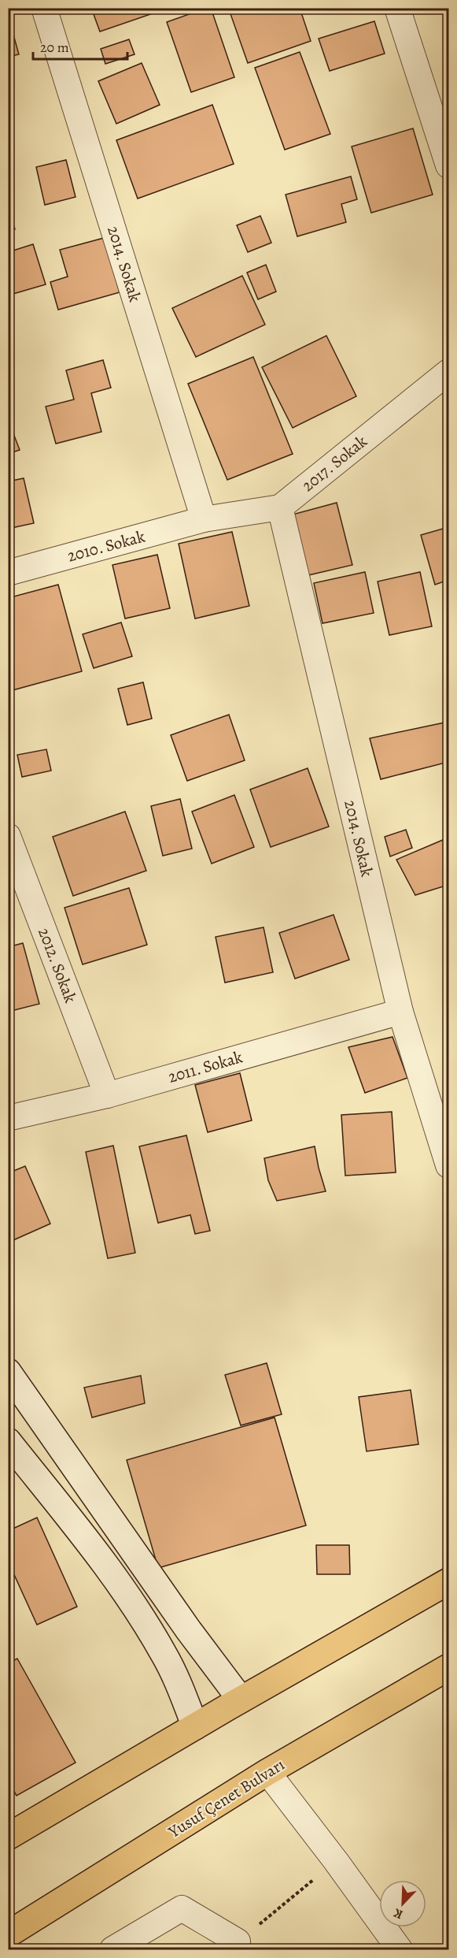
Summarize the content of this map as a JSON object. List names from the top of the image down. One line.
{"streets":{"highway":["Yusuf Çenet Bulvarı"],"street":["2014. Sokak","2017. Sokak","2010. Sokak","2012. Sokak","2011. Sokak"]},"crossings":[["2014. Sokak","2017. Sokak"],["2014. Sokak","2010. Sokak"],["2014. Sokak","2011. Sokak"],["2017. Sokak","2010. Sokak"],["2012. Sokak","2011. Sokak"]],"scale_bar":"20 m","north":"bottom left"}
